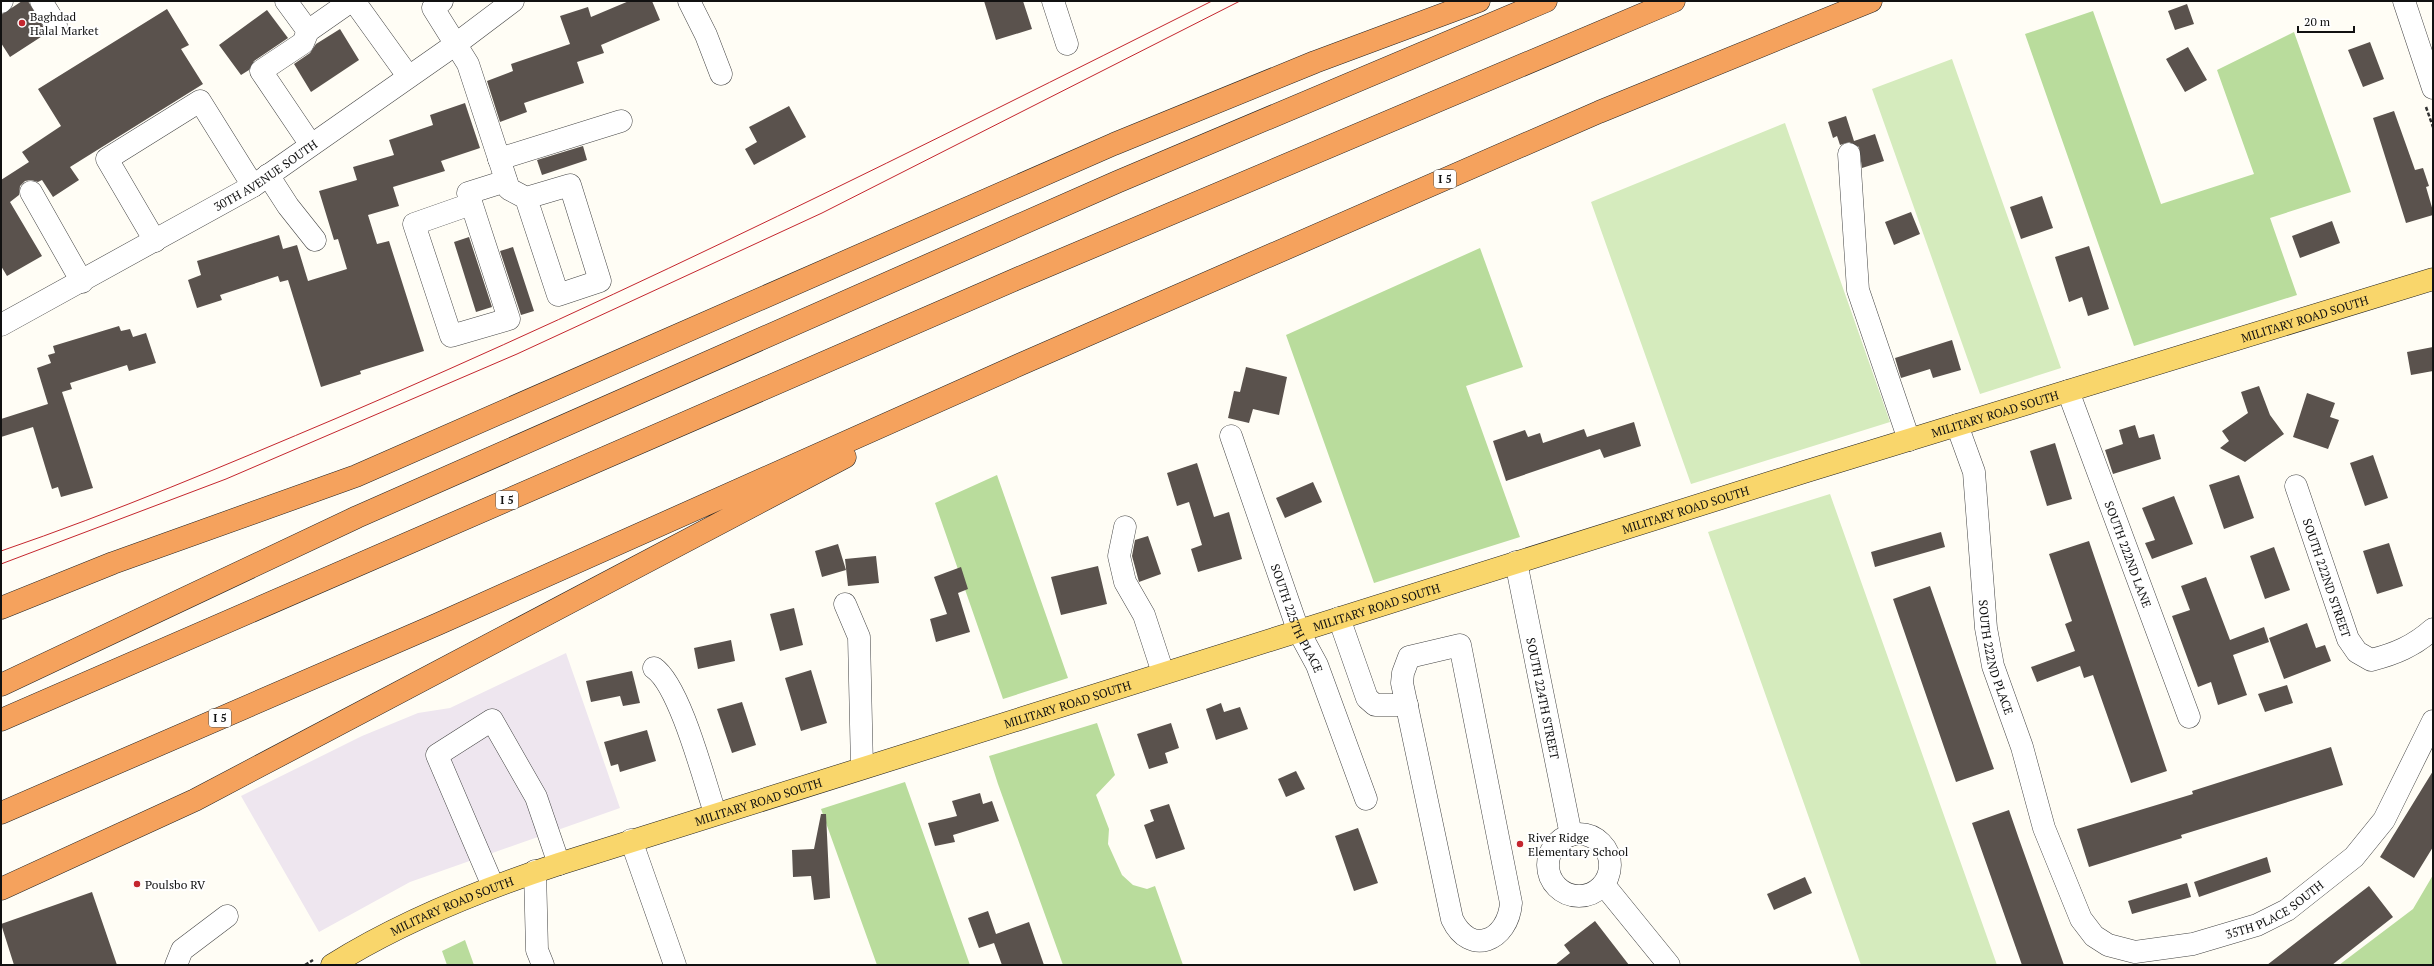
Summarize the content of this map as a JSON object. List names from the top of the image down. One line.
{"streets":{"highway":["I 5"],"main road":["MILITARY ROAD SOUTH"],"street":["30TH AVENUE SOUTH","SOUTH 222ND LANE","SOUTH 222ND STREET","SOUTH 225TH PLACE","SOUTH 222ND PLACE","SOUTH 224TH STREET","35TH PLACE SOUTH"]},"crossings":[["MILITARY ROAD SOUTH","SOUTH 222ND LANE"],["MILITARY ROAD SOUTH","SOUTH 225TH PLACE"],["MILITARY ROAD SOUTH","SOUTH 222ND PLACE"],["MILITARY ROAD SOUTH","SOUTH 224TH STREET"],["SOUTH 222ND PLACE","35TH PLACE SOUTH"]],"places":["Baghdad Halal Market","River Ridge Elementary School","Poulsbo RV"],"scale_bar":"20 m"}
